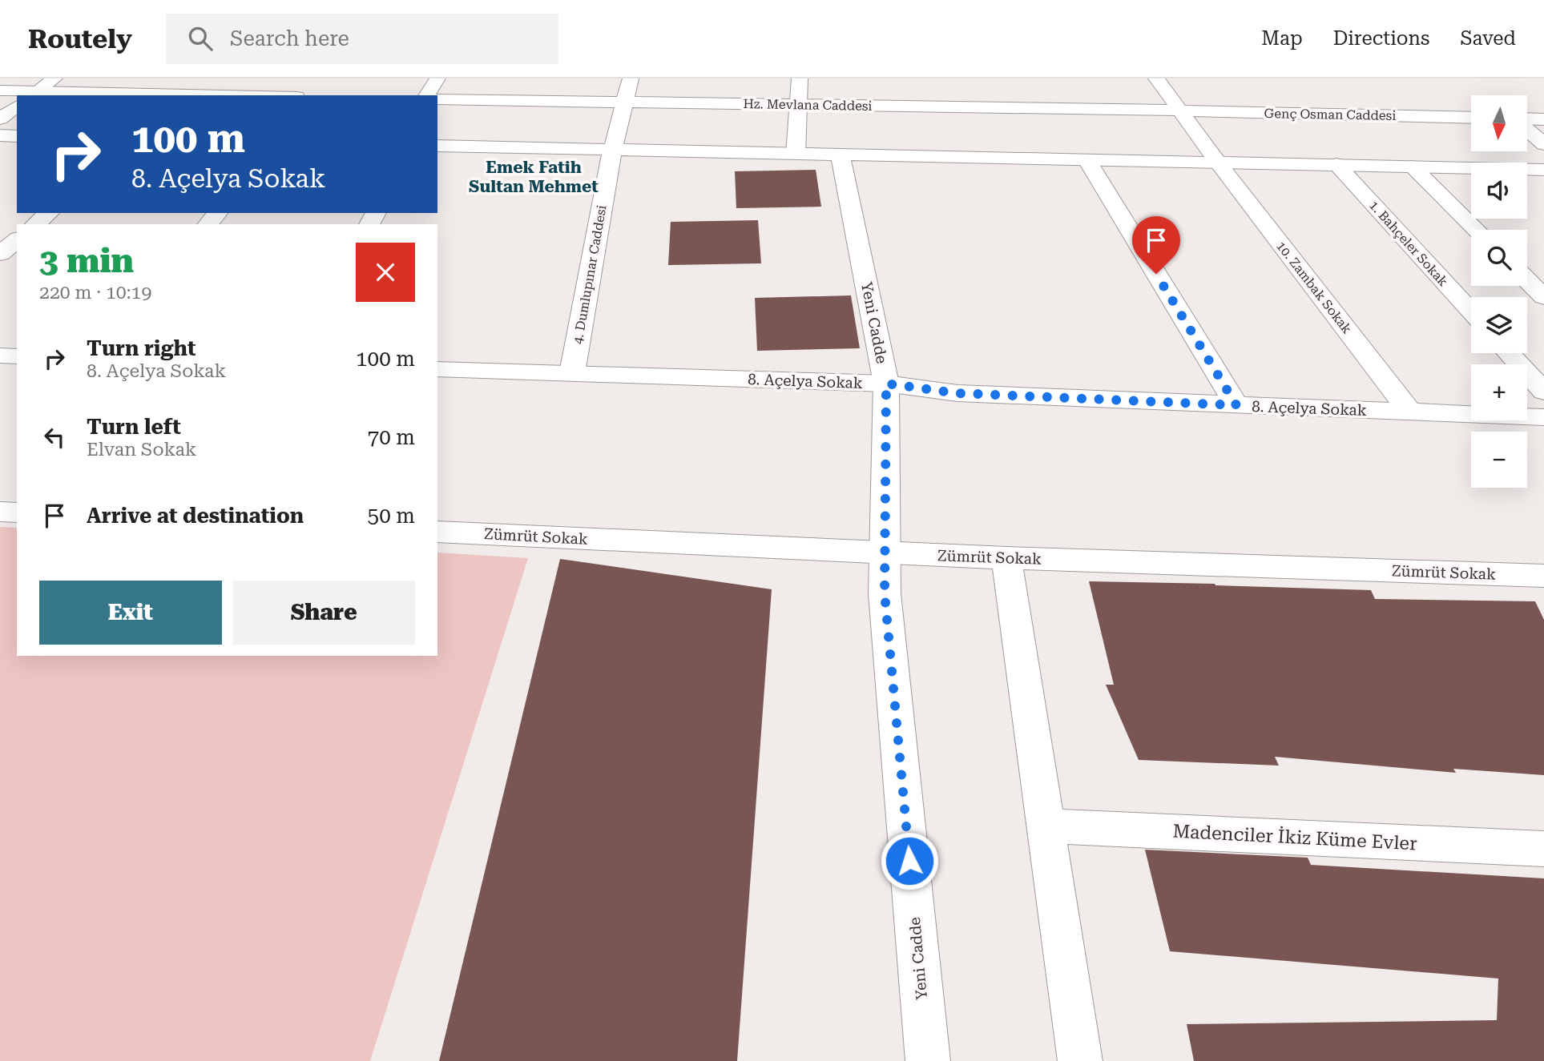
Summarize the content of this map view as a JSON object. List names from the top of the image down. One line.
{"streets":{"street":["Hz. Mevlana Caddesi","Genç Osman Caddesi","1. Bahçeler Sokak","4. Dumlupınar Caddesi","10. Zambak Sokak","Yeni Cadde","8. Açelya Sokak","Zümrüt Sokak","Madenciler İkiz Küme Evler"]},"crossings":[["Hz. Mevlana Caddesi","Genç Osman Caddesi"],["Hz. Mevlana Caddesi","4. Dumlupınar Caddesi"],["Hz. Mevlana Caddesi","10. Zambak Sokak"],["Genç Osman Caddesi","10. Zambak Sokak"],["4. Dumlupınar Caddesi","8. Açelya Sokak"],["10. Zambak Sokak","8. Açelya Sokak"],["Yeni Cadde","8. Açelya Sokak"],["Yeni Cadde","Zümrüt Sokak"]],"districts":["Emek Fatih Sultan Mehmet"],"north":"bottom","page":{"header":"Routely","search":"Search here","nav":["Map","Directions","Saved"],"map_buttons":["+","−"],"turn":["100 m","8. Açelya Sokak"],"heading":["3 min","220 m · 10:19"],"list":[{"name":"Turn right","note":"8. Açelya Sokak","value":"100 m"},{"name":"Turn left","note":"Elvan Sokak","value":"70 m"},{"name":"Arrive at destination","value":"50 m"}],"buttons":["Exit","Share"]}}
